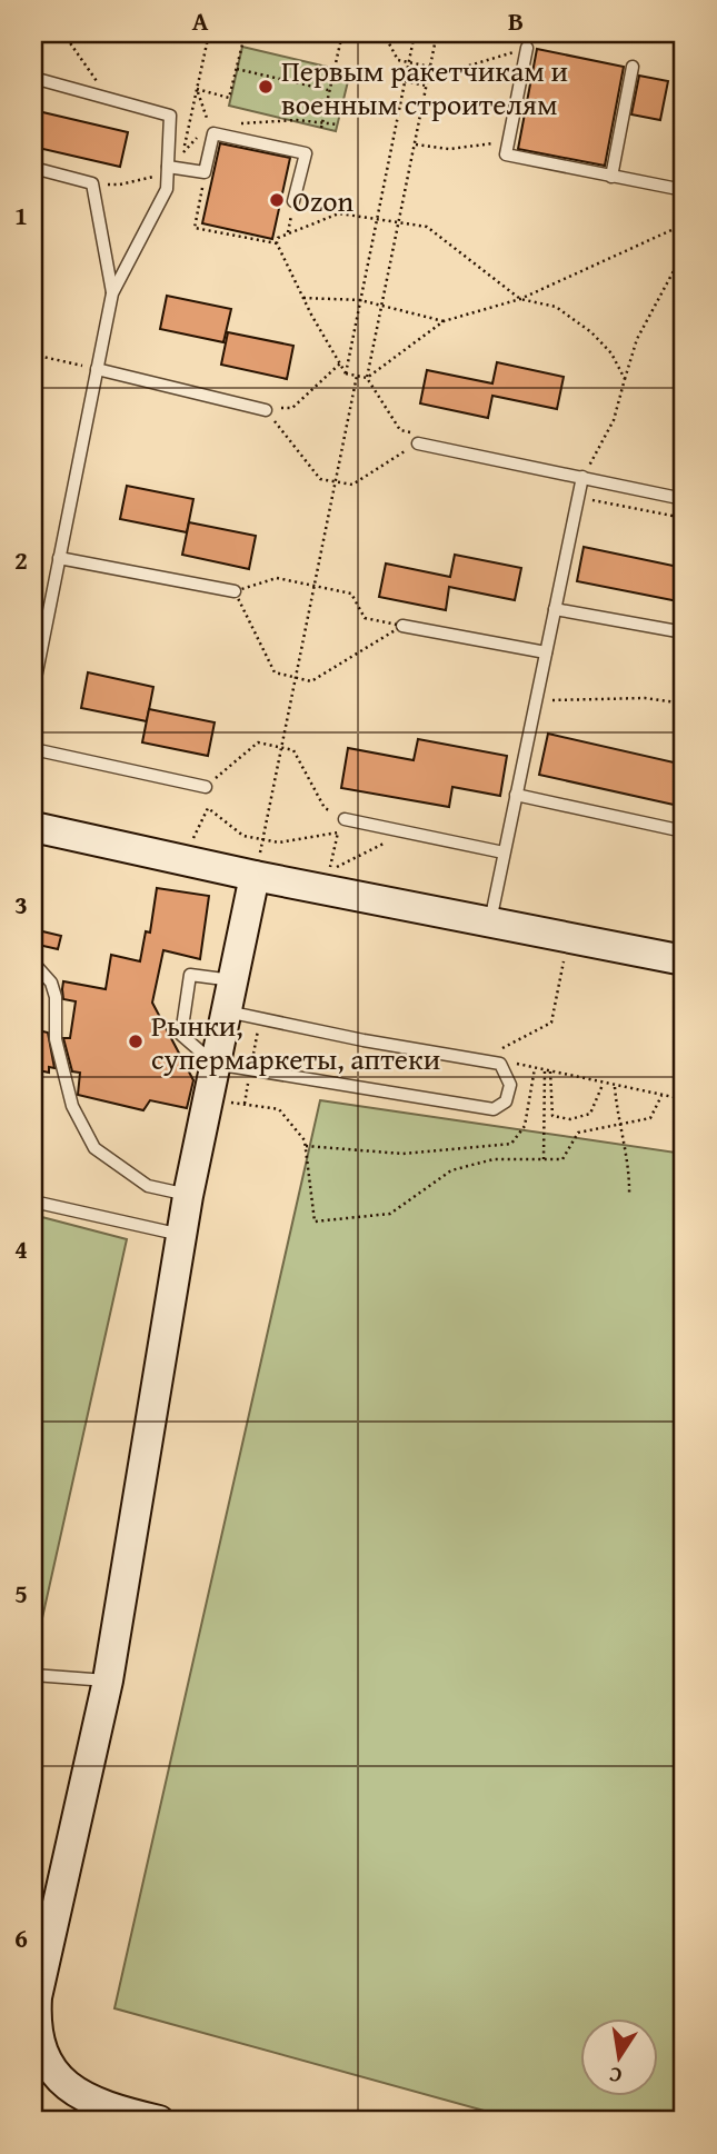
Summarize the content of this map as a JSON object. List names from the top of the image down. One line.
{"places":["Первым ракетчикам и военным строителям","Ozon","Рынки, супермаркеты, аптеки"],"north":"bottom","grid":{"columns":["A","B"],"rows":["1","2","3","4","5","6"]}}
